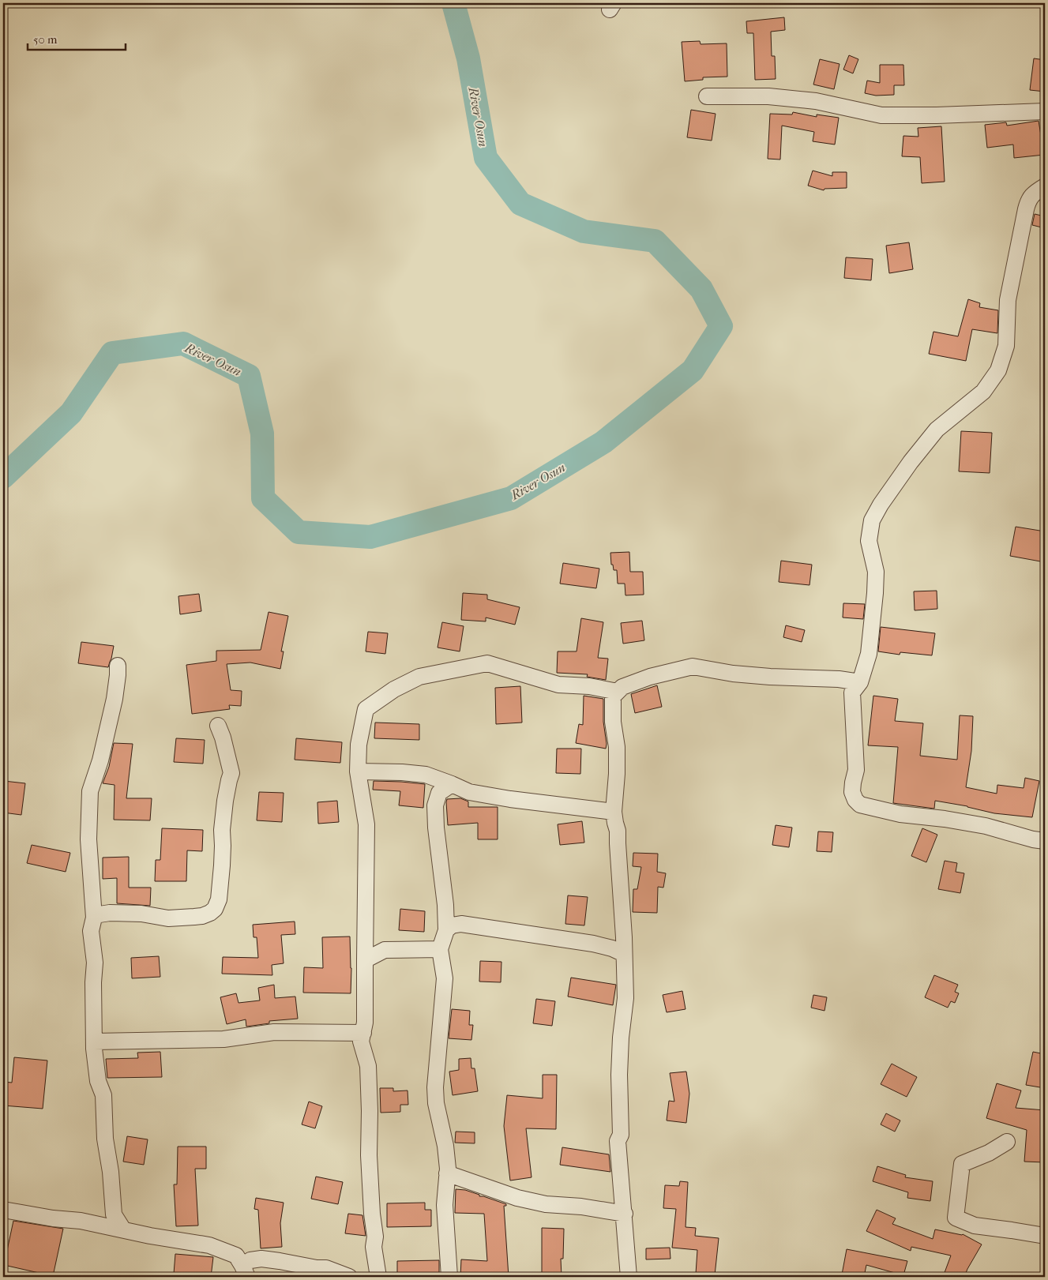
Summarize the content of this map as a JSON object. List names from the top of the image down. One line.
{"water":["River Osun"],"scale_bar":"50 m"}
